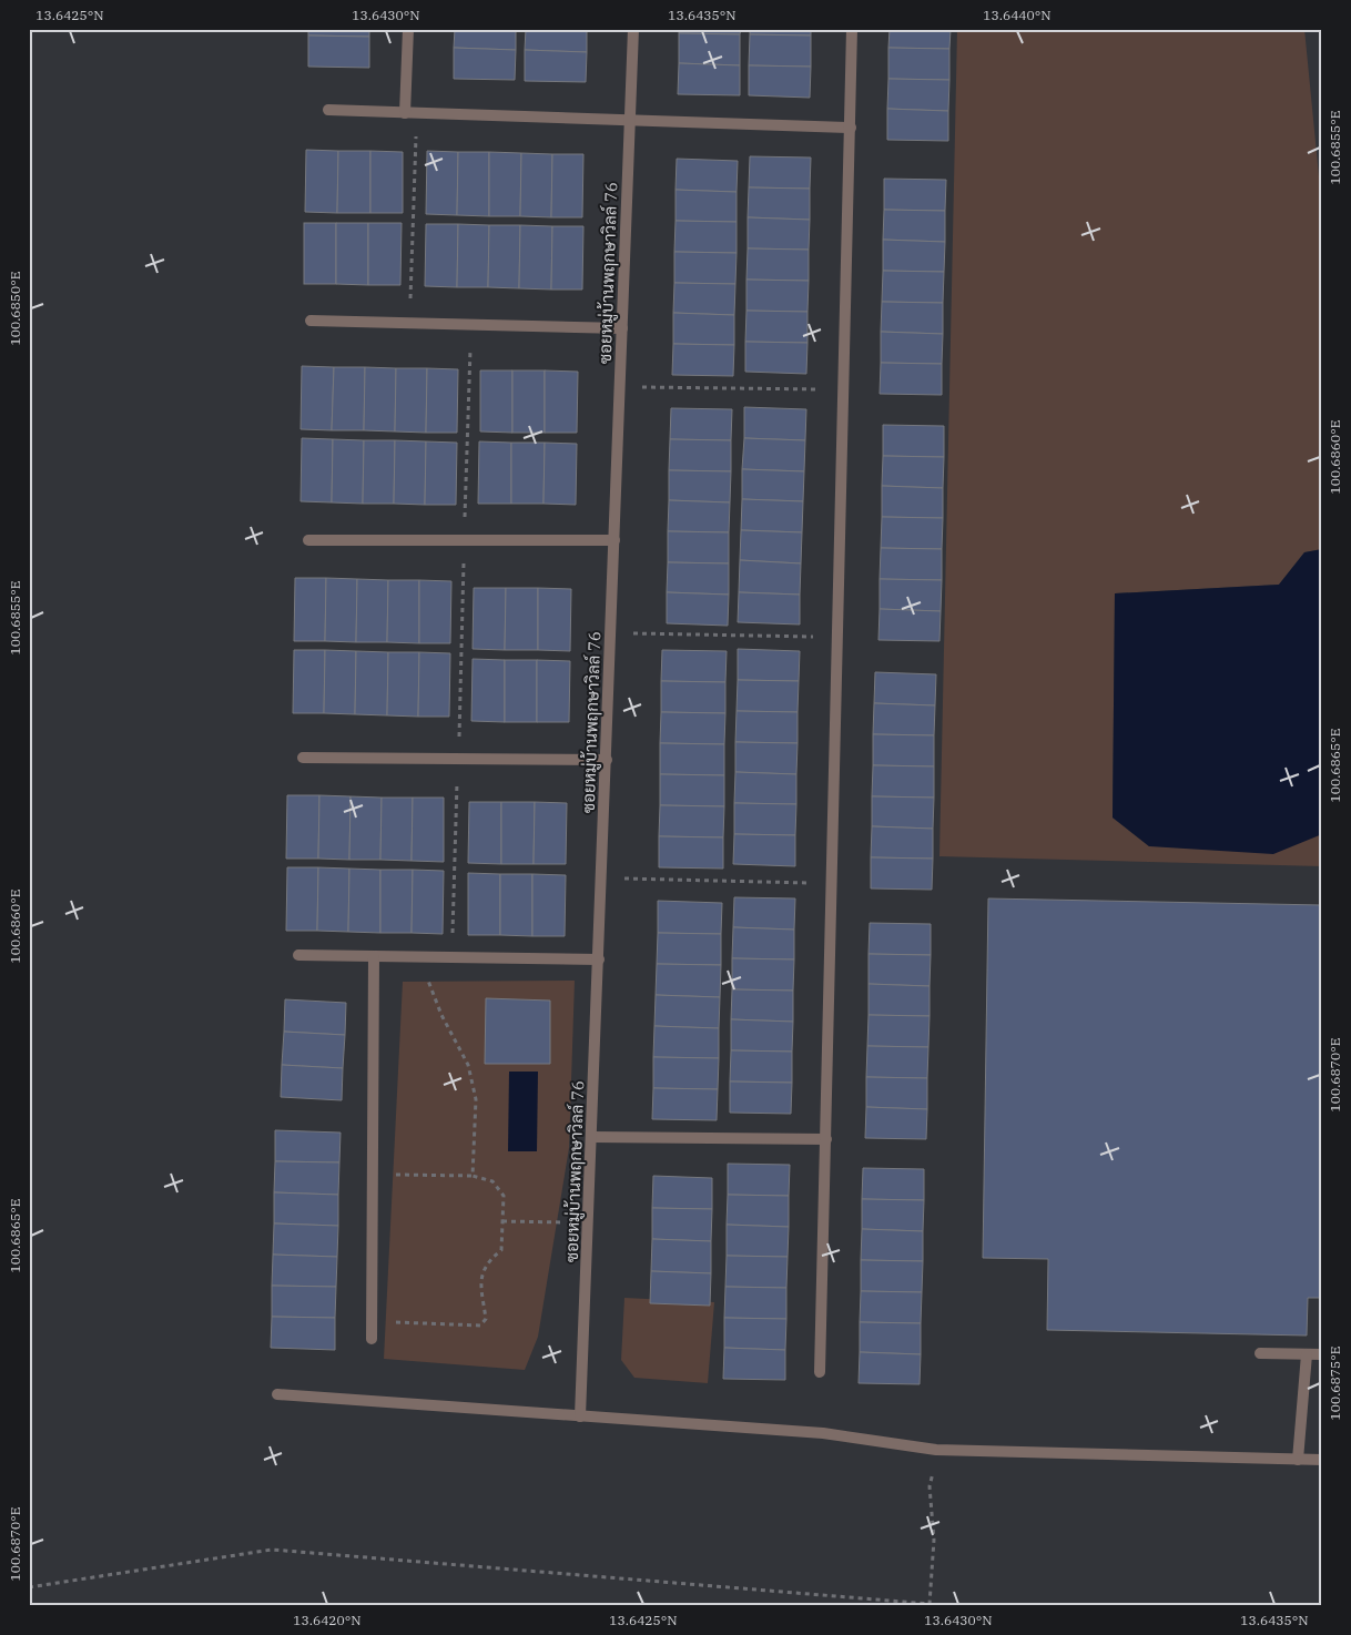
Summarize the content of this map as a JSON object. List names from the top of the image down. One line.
{"streets":{"street":["ซอยหมู่บ้านพฤกษาวิลล์ 76"]},"coordinates":["13.6425°N","13.6430°N","13.6435°N","13.6440°N","100.6855°E","100.6850°E","100.6860°E","100.6865°E","100.6870°E","100.6875°E","13.6420°N"]}
